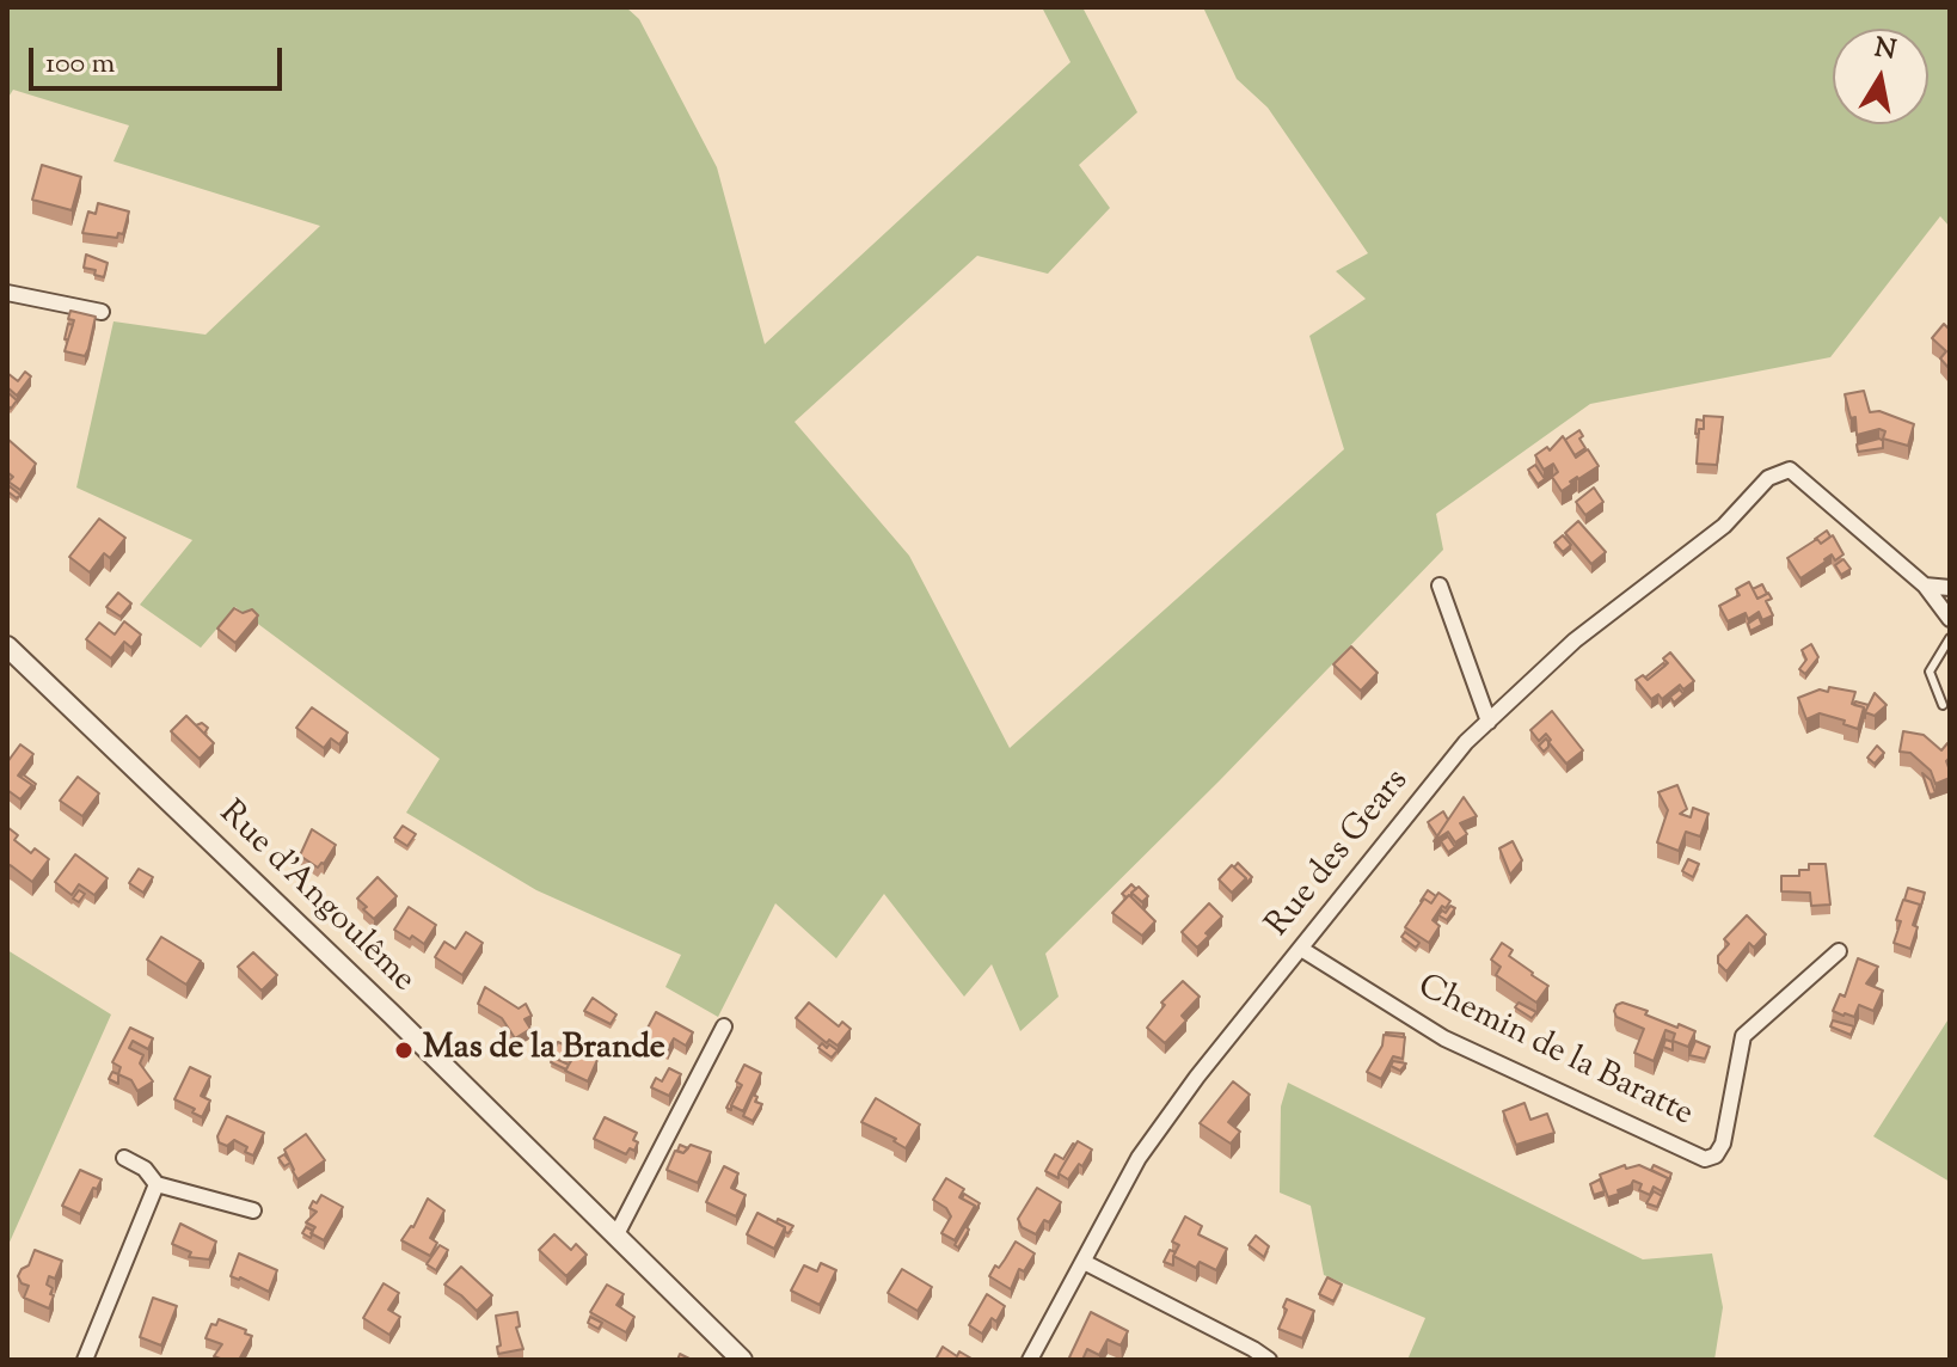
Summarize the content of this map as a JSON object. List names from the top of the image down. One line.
{"streets":{"street":["Rue des Gears","Rue d'Angoulême","Chemin de la Baratte"]},"crossings":[["Rue des Gears","Chemin de la Baratte"]],"places":["Mas de la Brande"],"scale_bar":"100 m","north":"top"}
